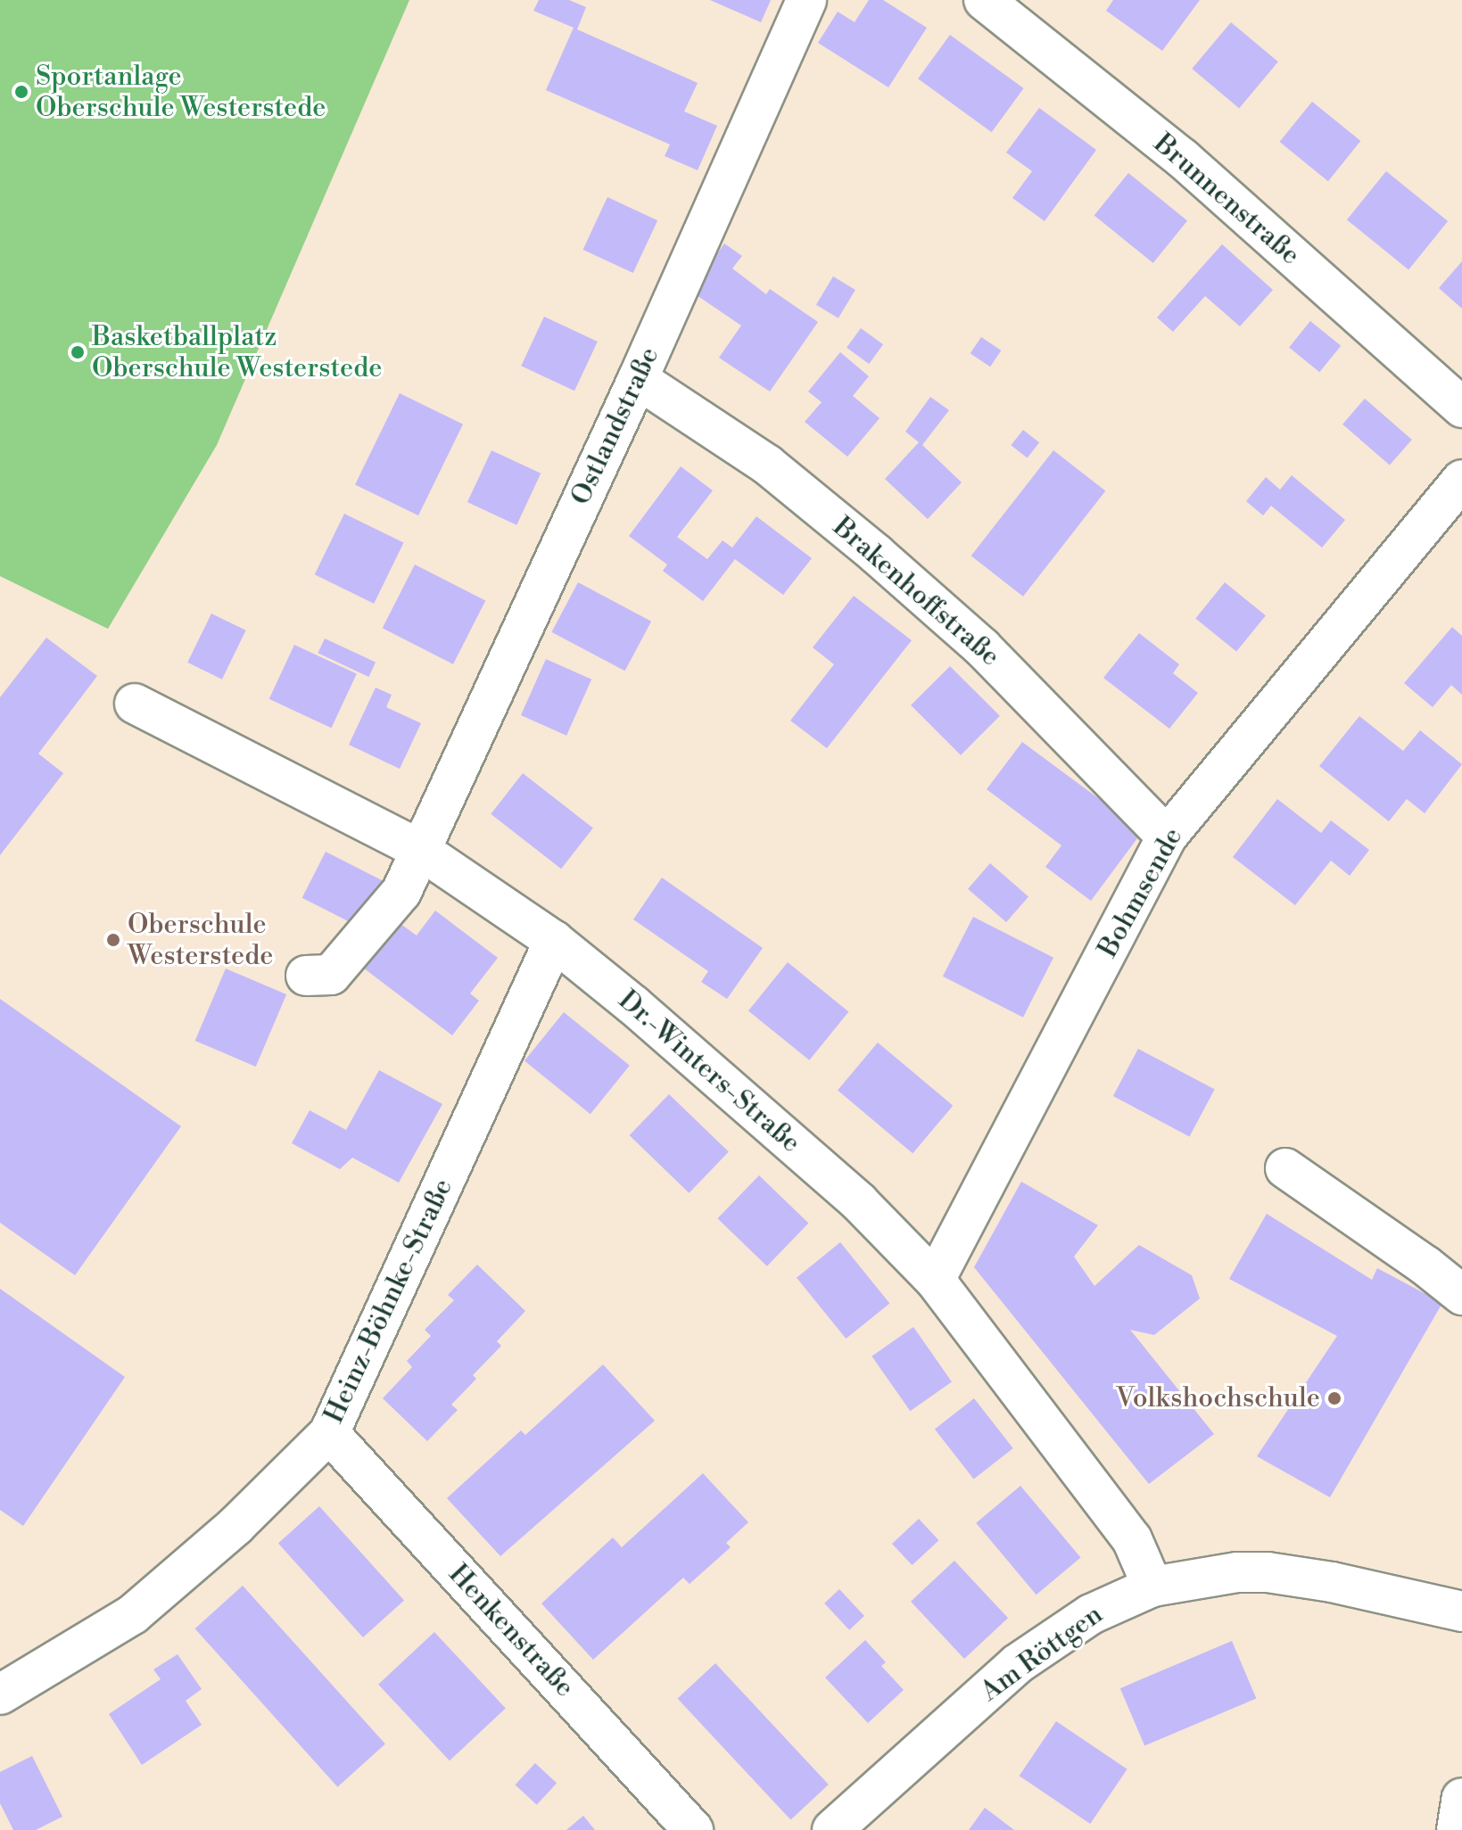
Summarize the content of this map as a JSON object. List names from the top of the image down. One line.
{"streets":{"street":["Brunnenstraße","Ostlandstraße","Brakenhoffstraße","Bohmsende","Dr.-Winters-Straße","Heinz-Böhnke-Straße","Henkenstraße","Am Röttgen"]},"crossings":[["Ostlandstraße","Brakenhoffstraße"],["Ostlandstraße","Dr.-Winters-Straße"],["Brakenhoffstraße","Bohmsende"],["Bohmsende","Dr.-Winters-Straße"],["Dr.-Winters-Straße","Heinz-Böhnke-Straße"],["Dr.-Winters-Straße","Am Röttgen"],["Heinz-Böhnke-Straße","Henkenstraße"]],"places":["Sportanlage Oberschule Westerstede","Basketballplatz Oberschule Westerstede","Oberschule Westerstede","Volkshochschule"]}
